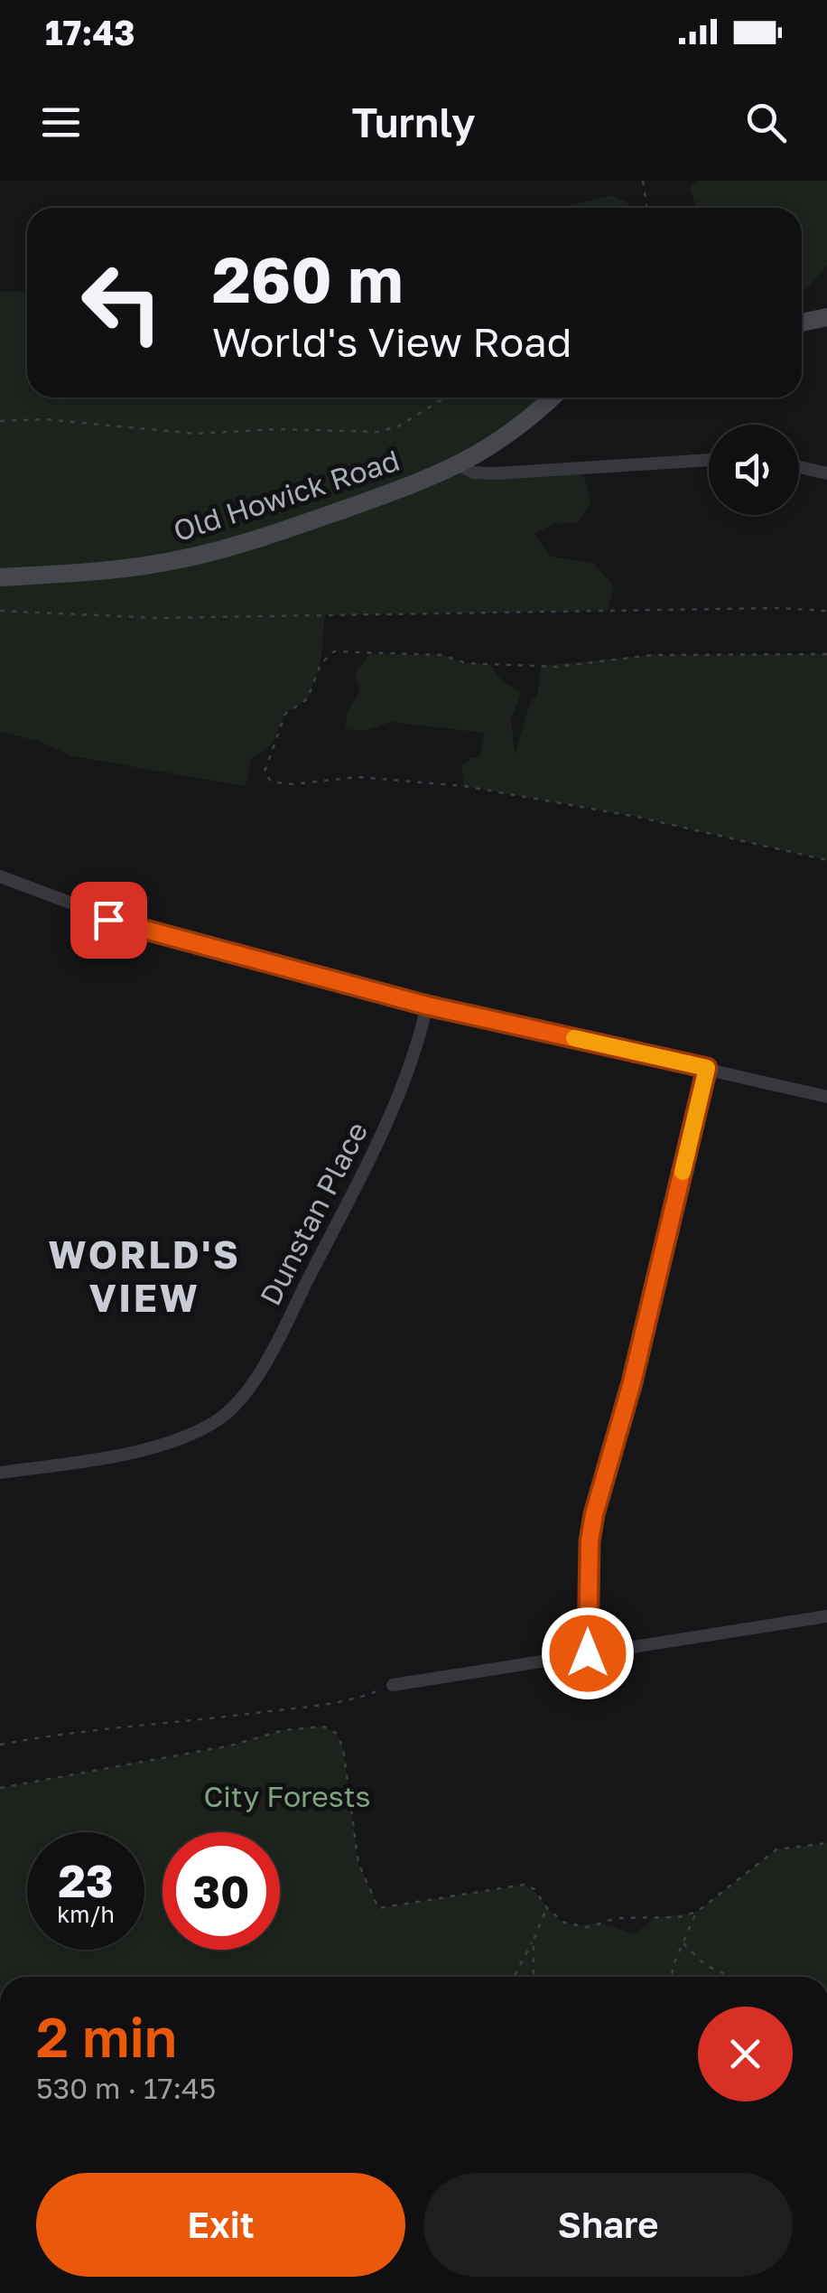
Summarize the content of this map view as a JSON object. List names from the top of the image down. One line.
{"streets":{"main road":["Old Howick Road"],"street":["Dunstan Place"]},"districts":["WORLD'S VIEW"],"parks":["City Forests"],"page":{"status":"17:43","header":"Turnly","turn":["260 m","World's View Road"],"speed":"23 km/h","limit":"30","heading":["2 min","530 m · 17:45"],"buttons":["Exit","Share"]}}
